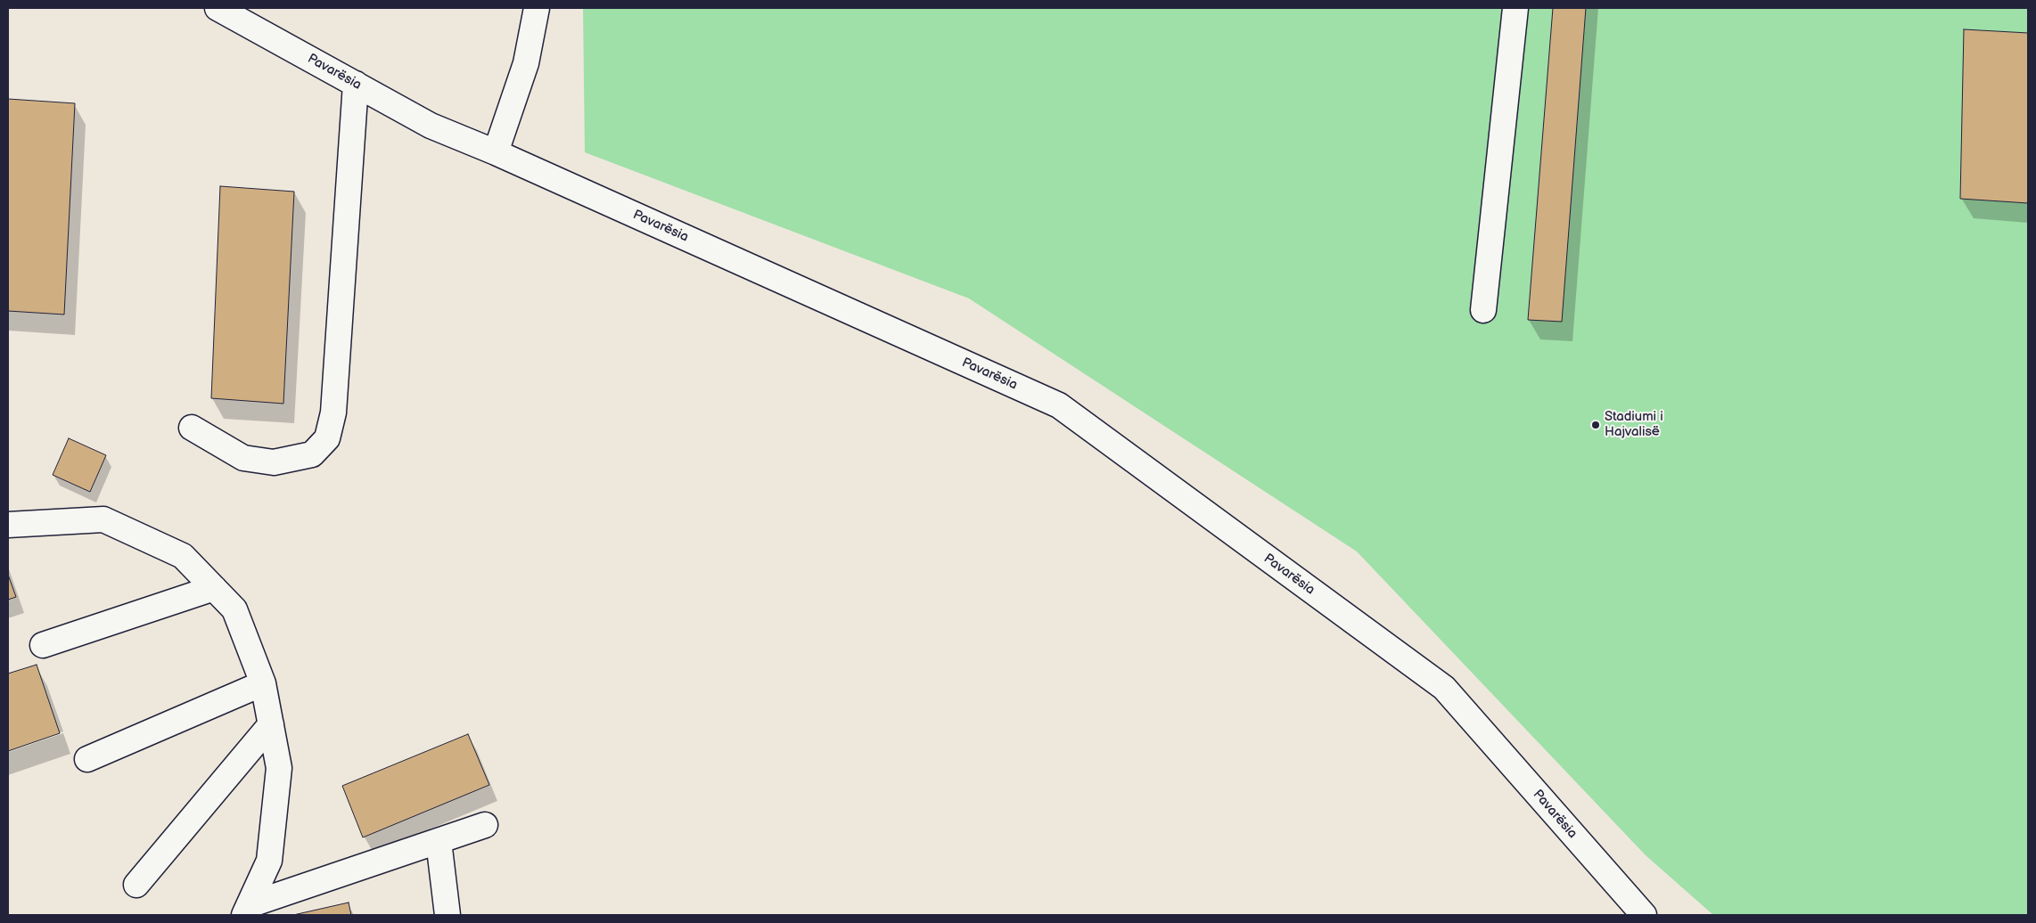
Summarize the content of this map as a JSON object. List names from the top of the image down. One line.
{"streets":{"street":["Pavarësia"]},"places":["Stadiumi i Hajvalisë"]}
